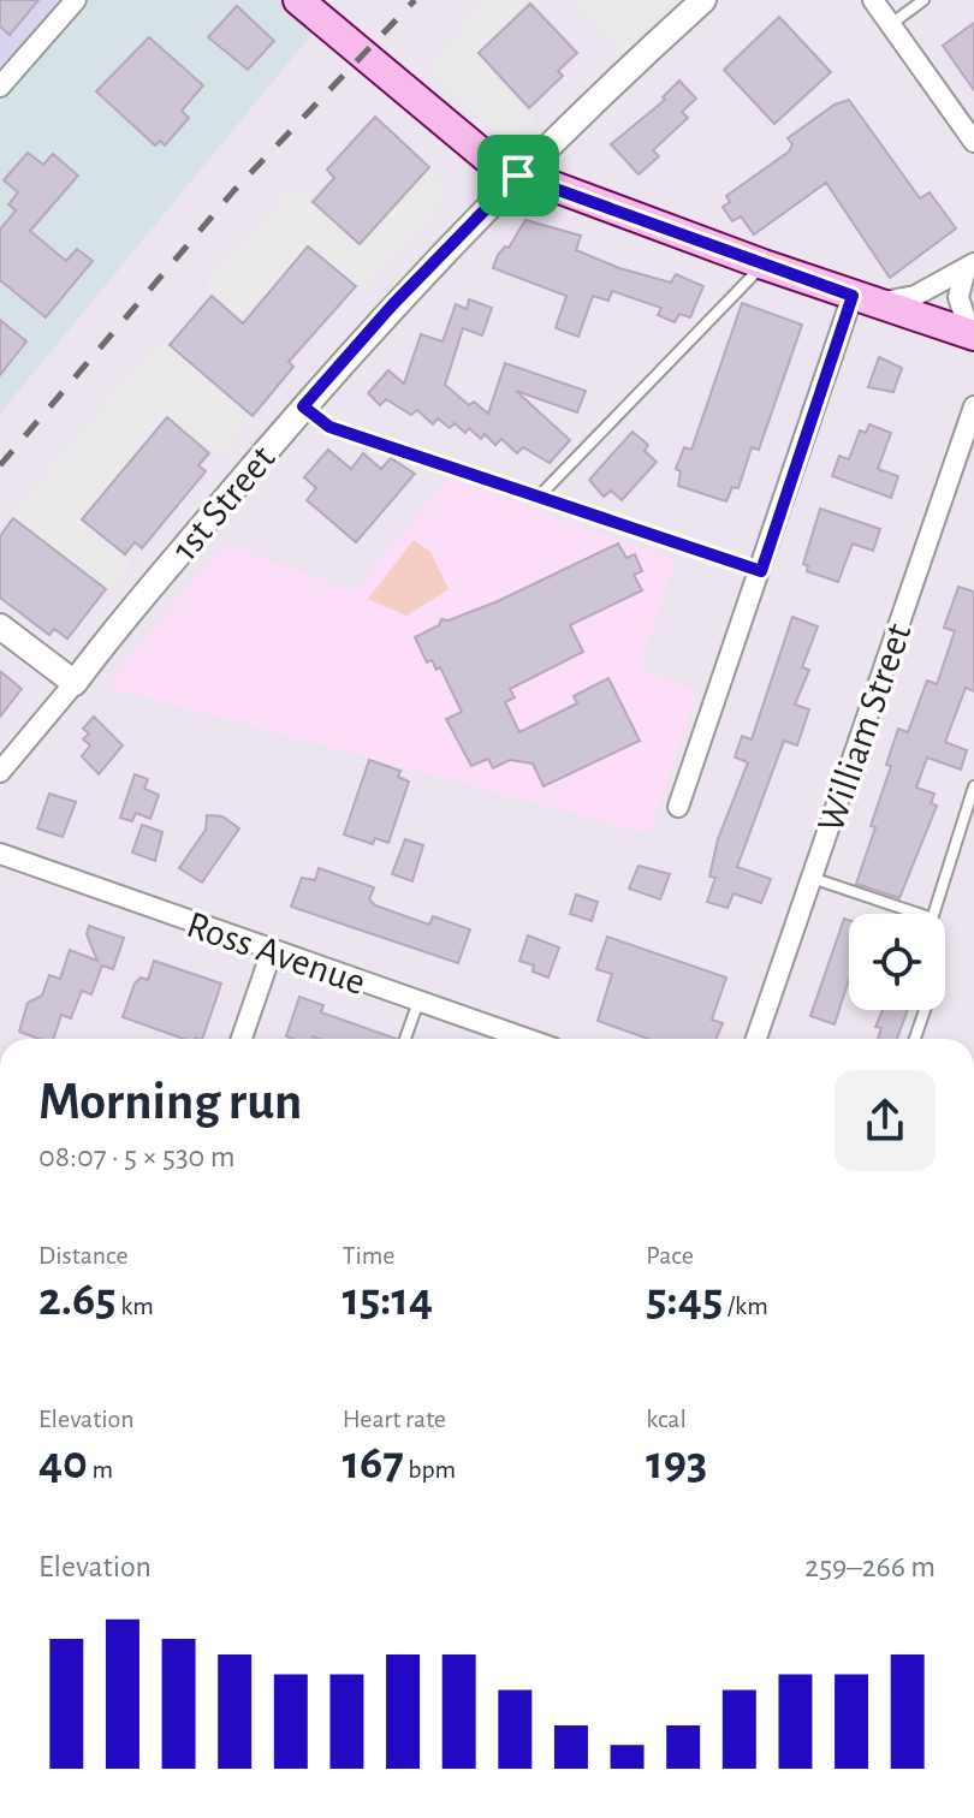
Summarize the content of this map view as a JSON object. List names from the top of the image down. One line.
{"streets":{"street":["1st Street","William Street","Ross Avenue"]},"page":{"heading":["Morning run","08:07 · 5 × 530 m"],"stats":[["Distance","2.65 km"],["Time","15:14"],["Pace","5:45 /km"],["Elevation","40 m"],["Heart rate","167 bpm"],["kcal","193"]],"chart":["Elevation","259–266 m"]}}
